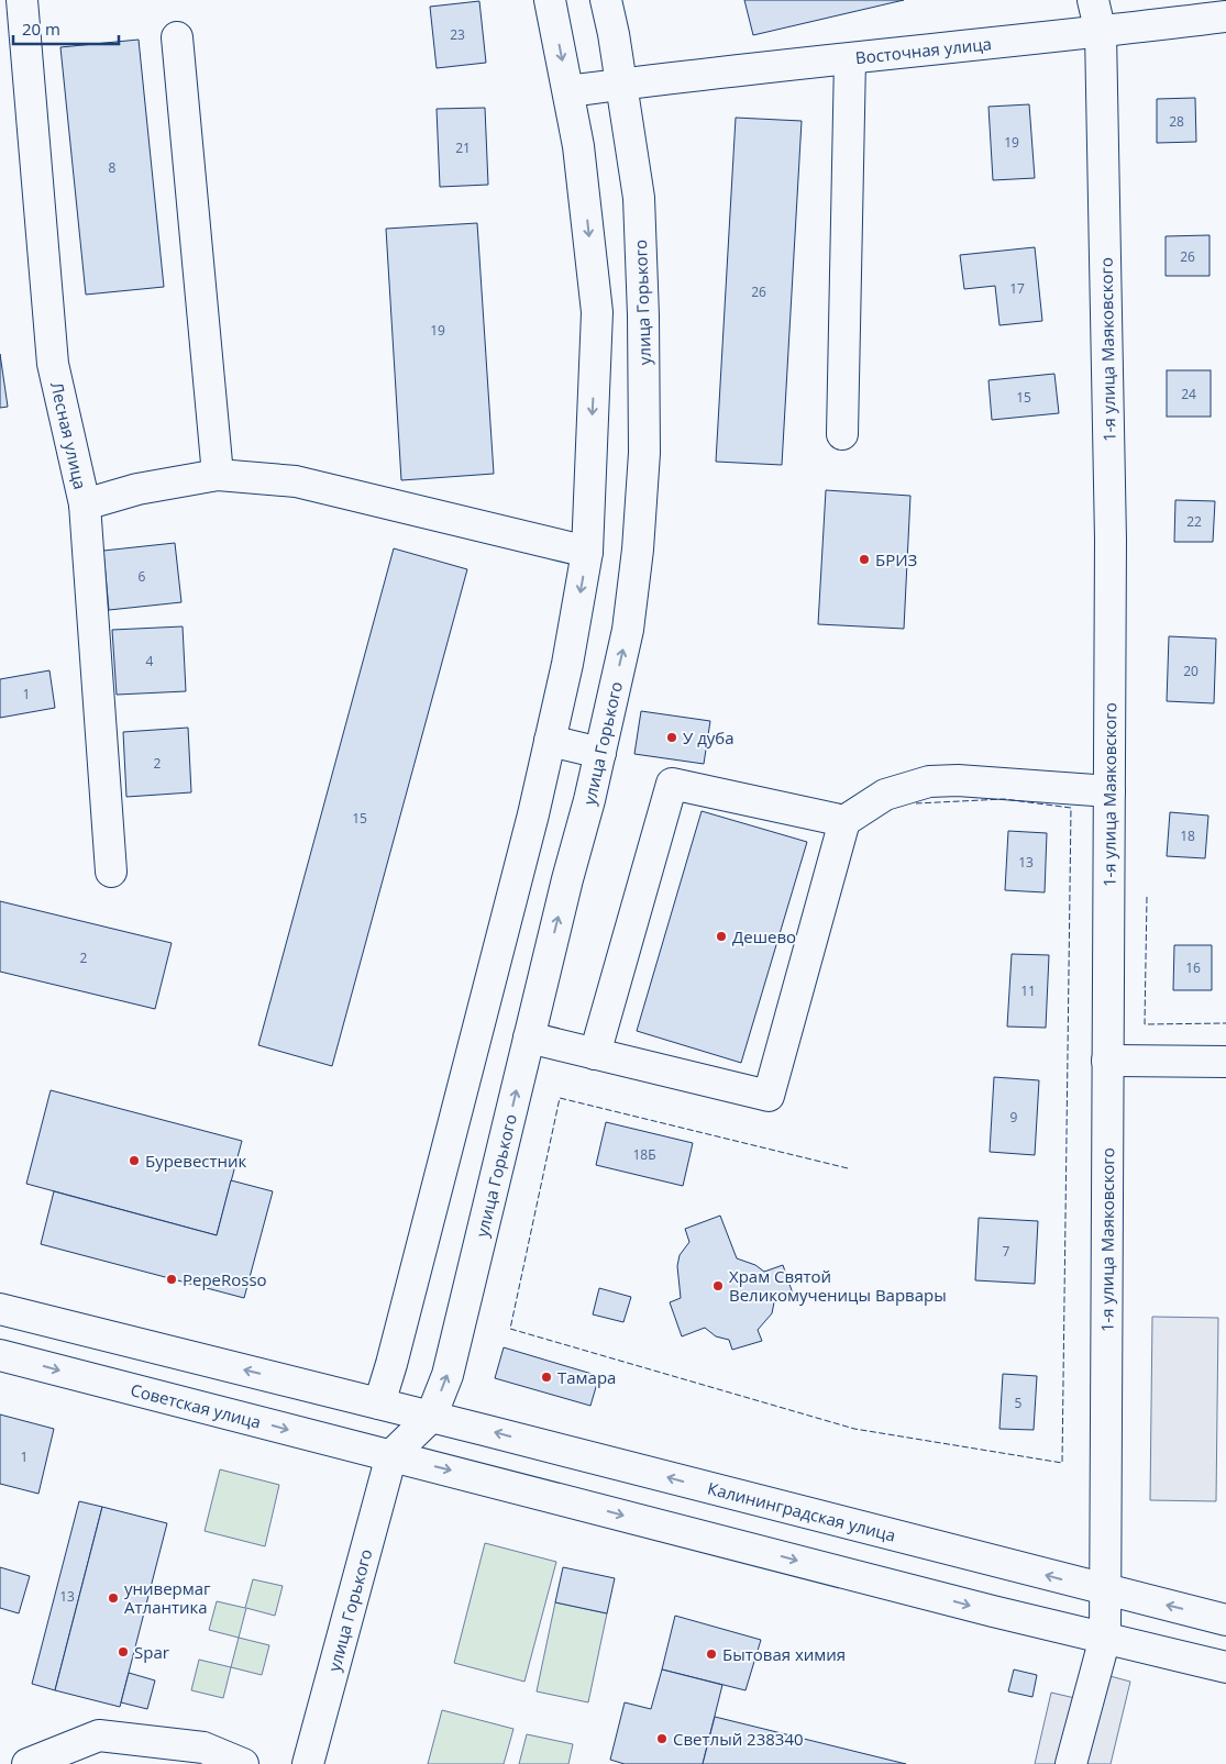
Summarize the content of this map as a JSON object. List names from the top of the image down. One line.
{"streets":{"street":["Восточная улица","улица Горького","1-я улица Маяковского","Лесная улица","Советская улица","Калининградская улица"]},"crossings":[["Восточная улица","улица Горького"],["Восточная улица","1-я улица Маяковского"],["улица Горького","Советская улица"],["улица Горького","Калининградская улица"],["1-я улица Маяковского","Калининградская улица"]],"places":["БРИЗ","У дуба","Дешево","Буревестник","PepeRosso","Храм Святой Великомученицы Варвары","Тамара","универмаг Атлантика","Spar","Бытовая химия","Светлый 238340"],"house_numbers":["23","28","19","21","8","26","17","26","19","24","15","22","6","4","20","1","2","15","18","13","2","16","11","9","18Б","7","5","1","13"],"scale_bar":"20 m"}
